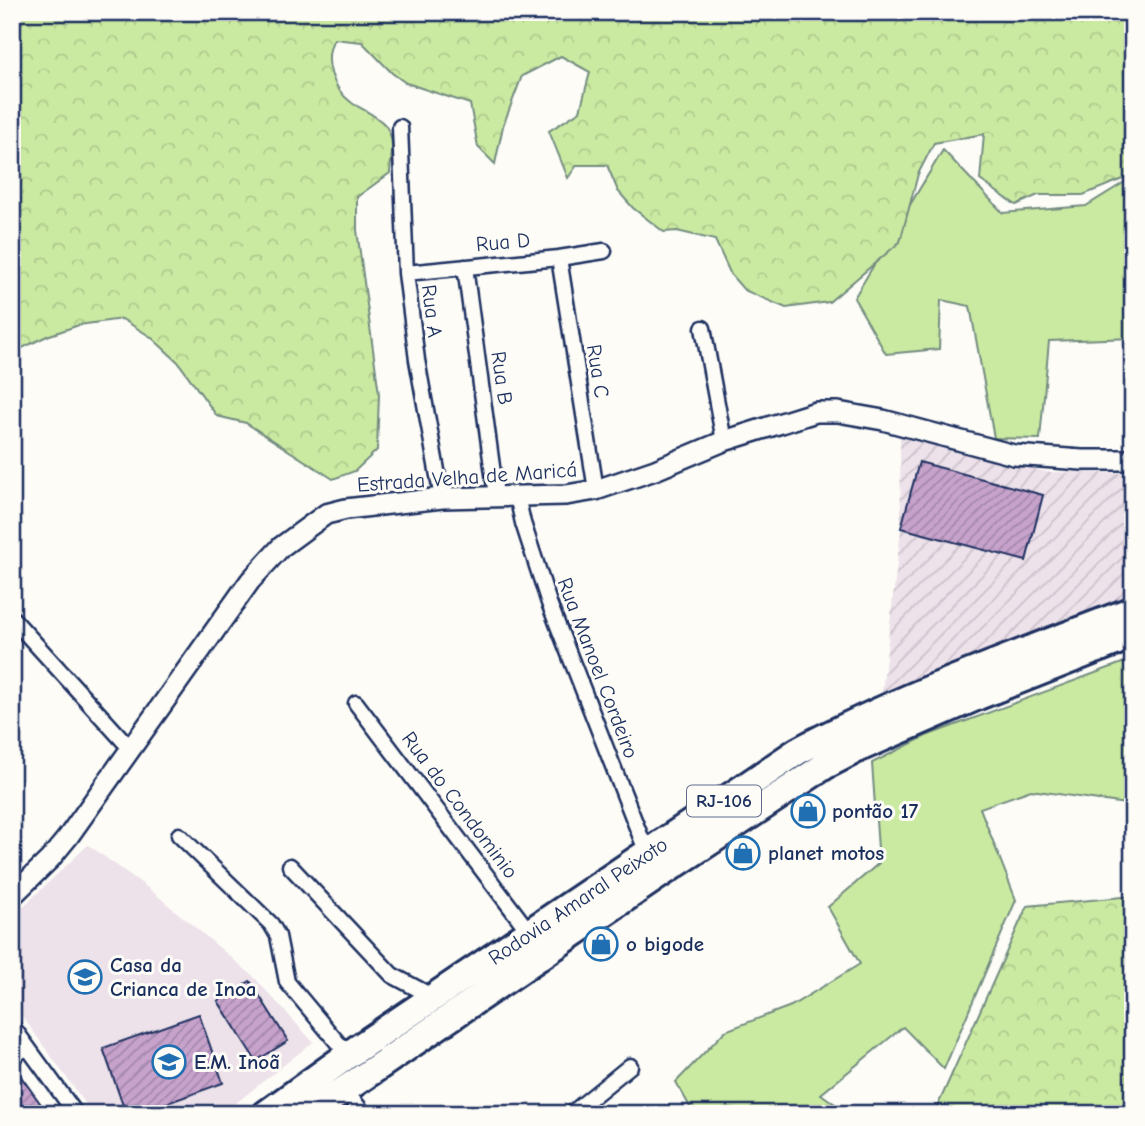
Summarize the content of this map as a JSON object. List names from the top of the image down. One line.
{"streets":{"highway":["RJ-106","Rodovia Amaral Peixoto"],"street":["Rua D","Rua A","Rua C","Rua B","Estrada Velha de Maricá","Rua Manoel Cordeiro","Rua do Condominio"]},"crossings":[["Rua D","Rua A"],["Rua D","Rua C"],["Rua D","Rua B"],["Rua A","Estrada Velha de Maricá"],["Rua C","Estrada Velha de Maricá"],["Rua B","Estrada Velha de Maricá"],["Estrada Velha de Maricá","Rua Manoel Cordeiro"],["Rua Manoel Cordeiro","Rodovia Amaral Peixoto"],["Rua do Condominio","Rodovia Amaral Peixoto"]],"places":{"shop":["pontão 17","planet motos","o bigode"],"school or university":["Casa da Crianca de Inoa","E.M. Inoã"]}}
